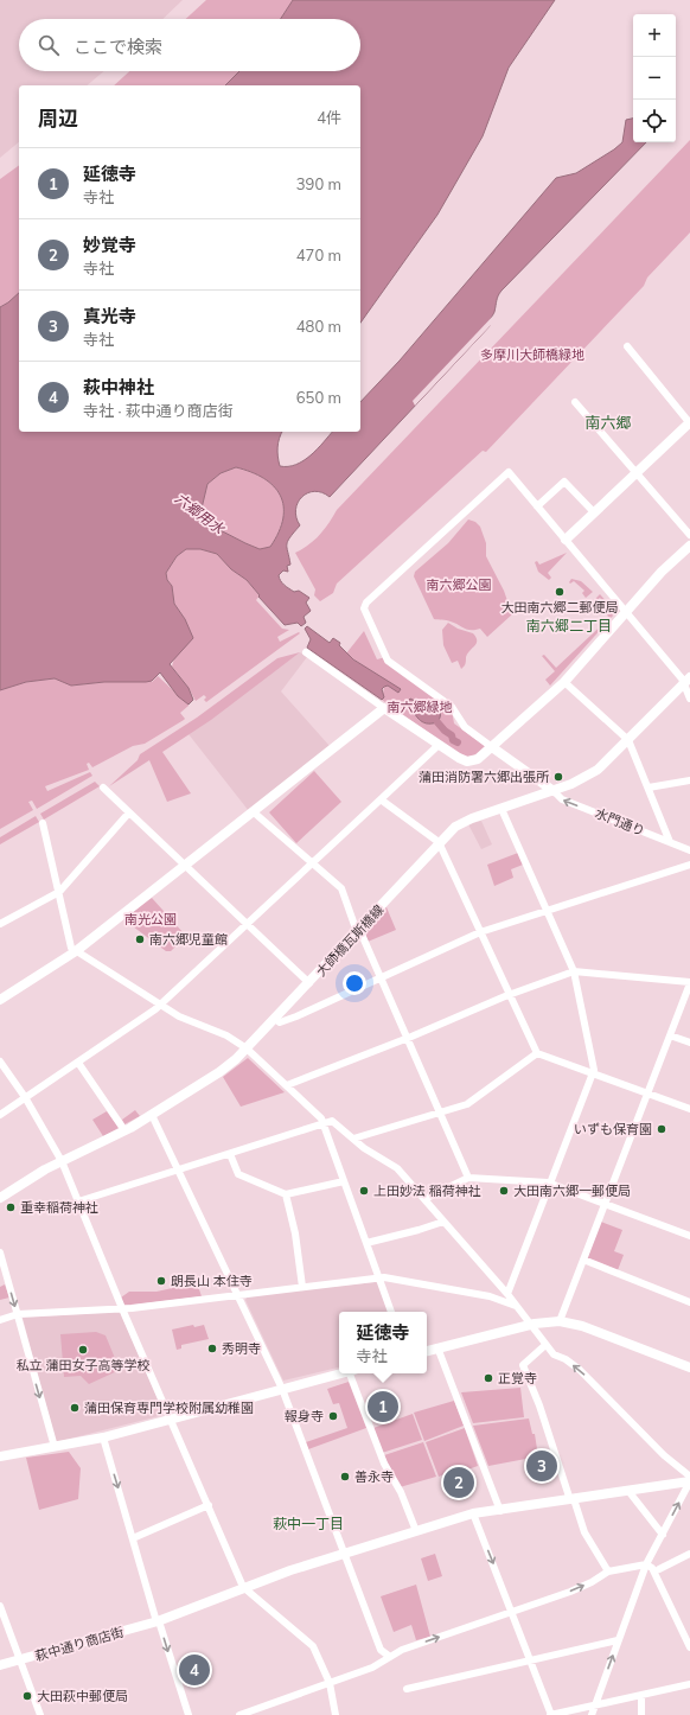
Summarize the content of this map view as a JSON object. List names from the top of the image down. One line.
{"streets":{"street":["水門通り","大師橋瓦斯橋線","萩中通り商店街"]},"crossings":[["水門通り","大師橋瓦斯橋線"]],"one_way":["水門通り"],"districts":["南六郷","南六郷二丁目","萩中一丁目"],"water":["六郷用水"],"parks":["多摩川大師橋緑地","南六郷公園","南六郷緑地","南光公園"],"places":["大田南六郷二郵便局","蒲田消防署六郷出張所","南六郷児童館","いずも保育園","上田妙法 稲荷神社","大田南六郷一郵便局","重幸稲荷神社","朗長山 本住寺","秀明寺","私立 蒲田女子高等学校","正覚寺","蒲田保育専門学校附属幼稚園","報身寺","善永寺","大田萩中郵便局"],"page":{"map_buttons":["+","−"],"search":"ここで検索","heading":["周辺","4件"],"list":[{"mark":"1","name":"延徳寺","note":"寺社","value":"390 m"},{"mark":"2","name":"妙覚寺","note":"寺社","value":"470 m"},{"mark":"3","name":"真光寺","note":"寺社","value":"480 m"},{"mark":"4","name":"萩中神社","note":"寺社 · 萩中通り商店街","value":"650 m"}],"popup":["延徳寺","寺社"],"pins":["1","3","2","4"]}}
